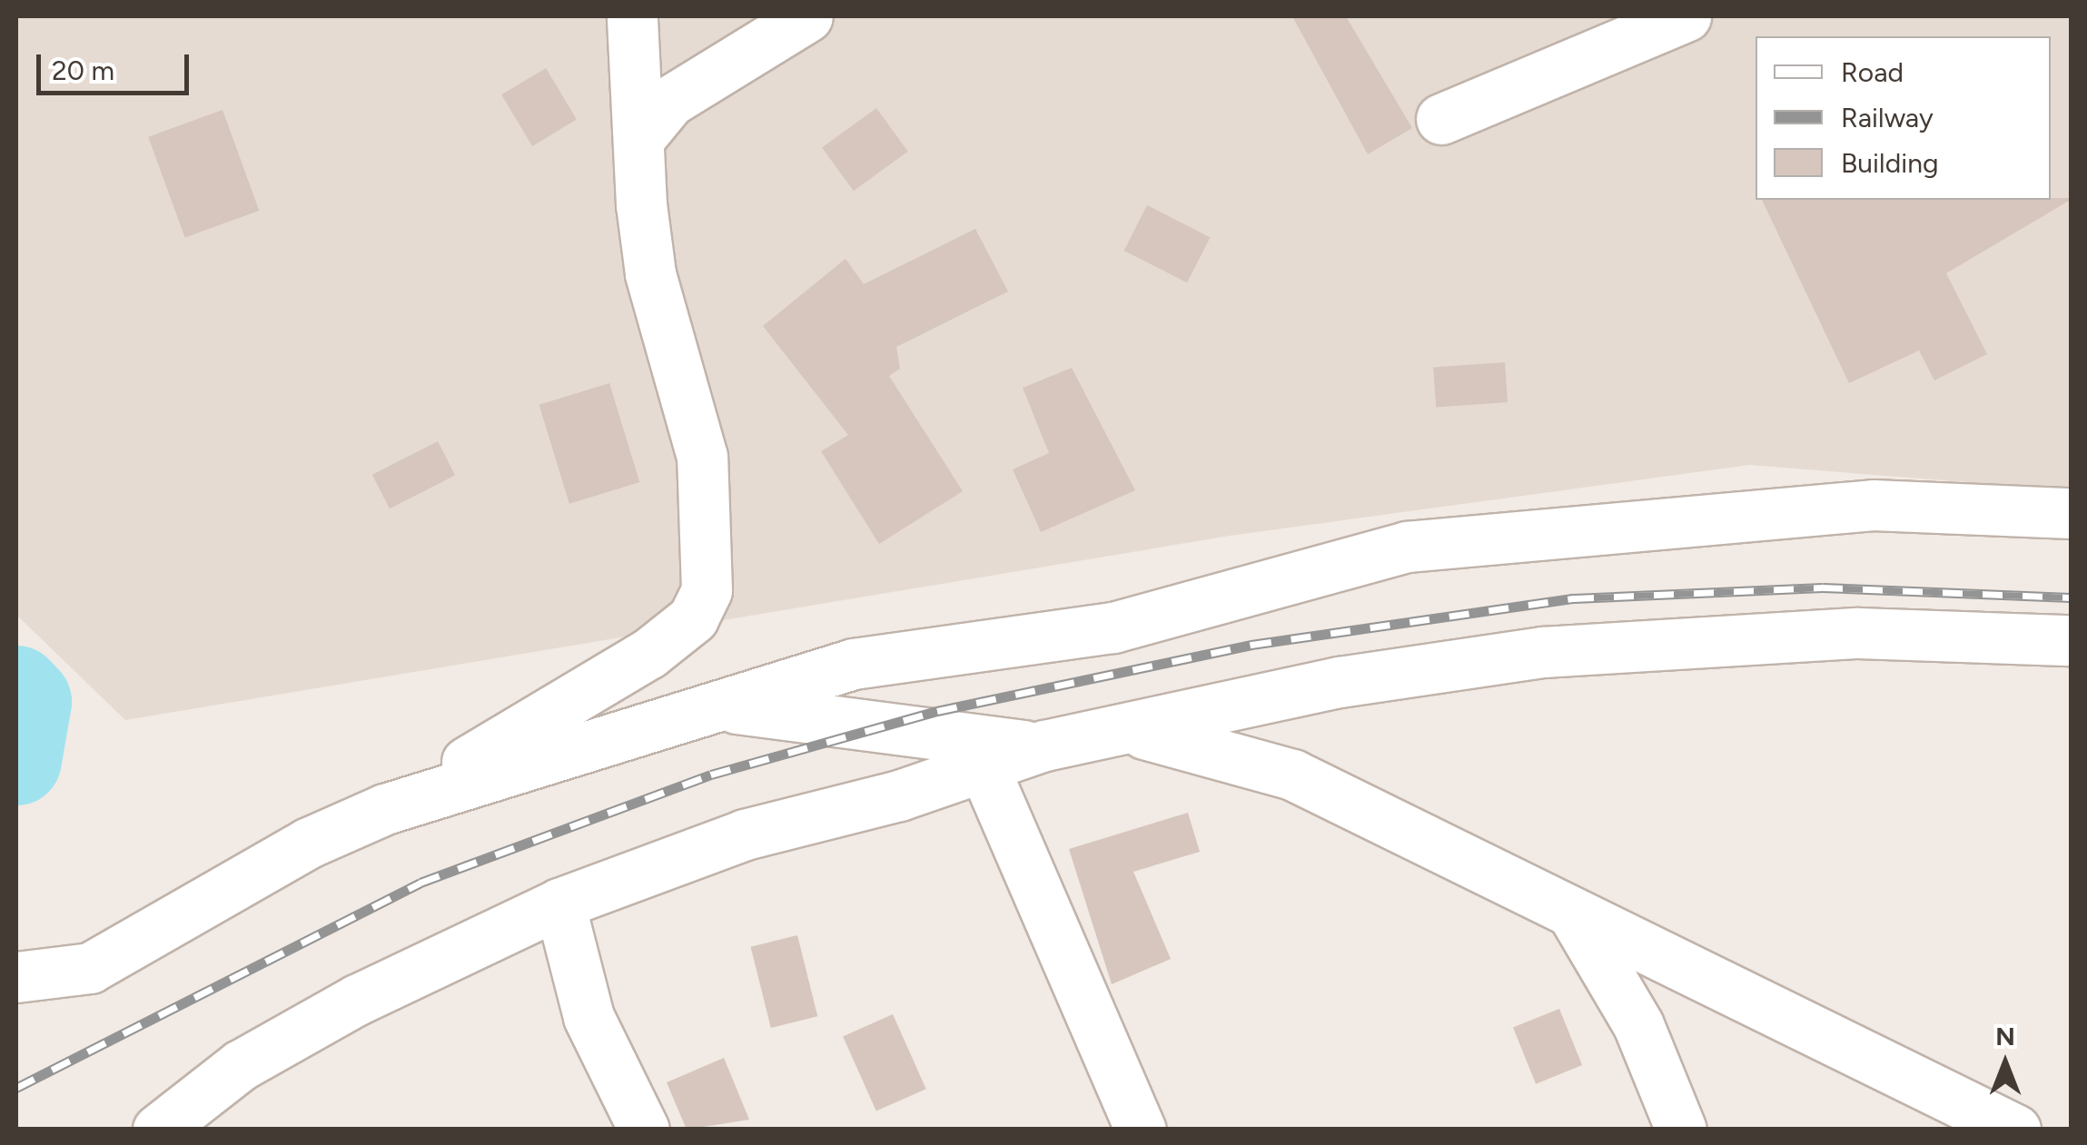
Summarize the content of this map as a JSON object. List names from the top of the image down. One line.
{"legend":["Road","Railway","Building"],"scale_bar":"20 m","north":"top"}
